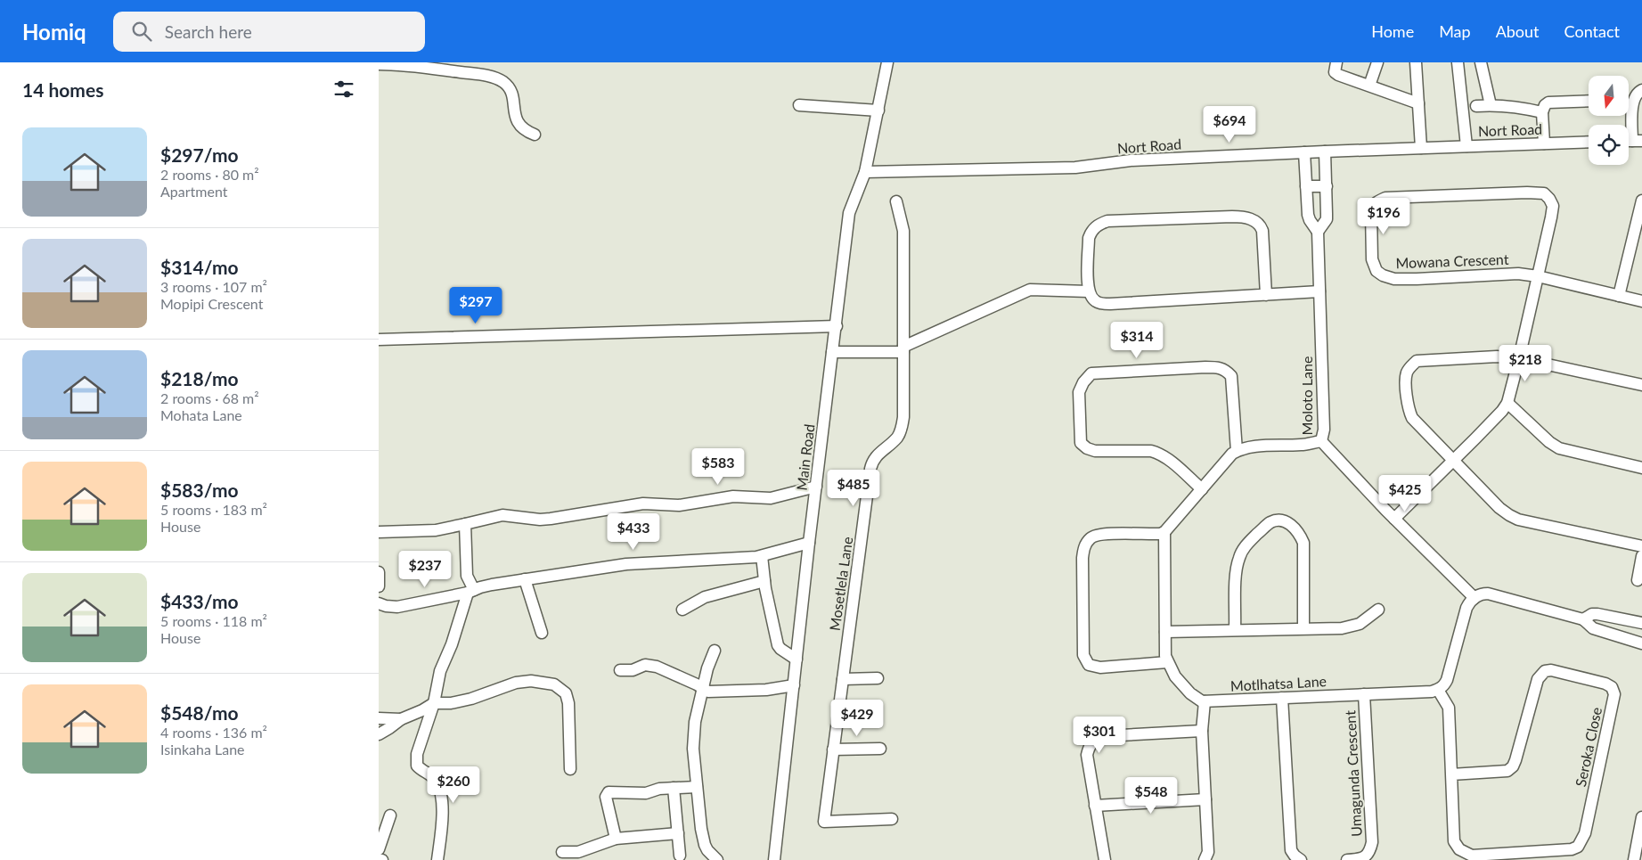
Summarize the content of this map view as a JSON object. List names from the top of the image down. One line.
{"streets":{"street":["Nort Road","Mowana Crescent","Moloto Lane","Main Road","Mosetlela Lane","Motlhatsa Lane","Seroka Close","Umagunda Crescent"]},"crossings":[["Nort Road","Main Road"],["Motlhatsa Lane","Seroka Close"],["Motlhatsa Lane","Umagunda Crescent"]],"north":"bottom","page":{"header":"Homiq","search":"Search here","nav":["Home","Map","About","Contact"],"heading":"14 homes","price":["$694","$196","$297","$314","$218","$583","$485","$425","$433","$237","$429","$301","$260","$548"],"list":[{"name":"$297/mo","note":"2 rooms · 80 m² · Apartment"},{"name":"$314/mo","note":"3 rooms · 107 m² · Mopipi Crescent"},{"name":"$218/mo","note":"2 rooms · 68 m² · Mohata Lane"},{"name":"$583/mo","note":"5 rooms · 183 m² · House"},{"name":"$433/mo","note":"5 rooms · 118 m² · House"},{"name":"$548/mo","note":"4 rooms · 136 m² · Isinkaha Lane"}]}}
